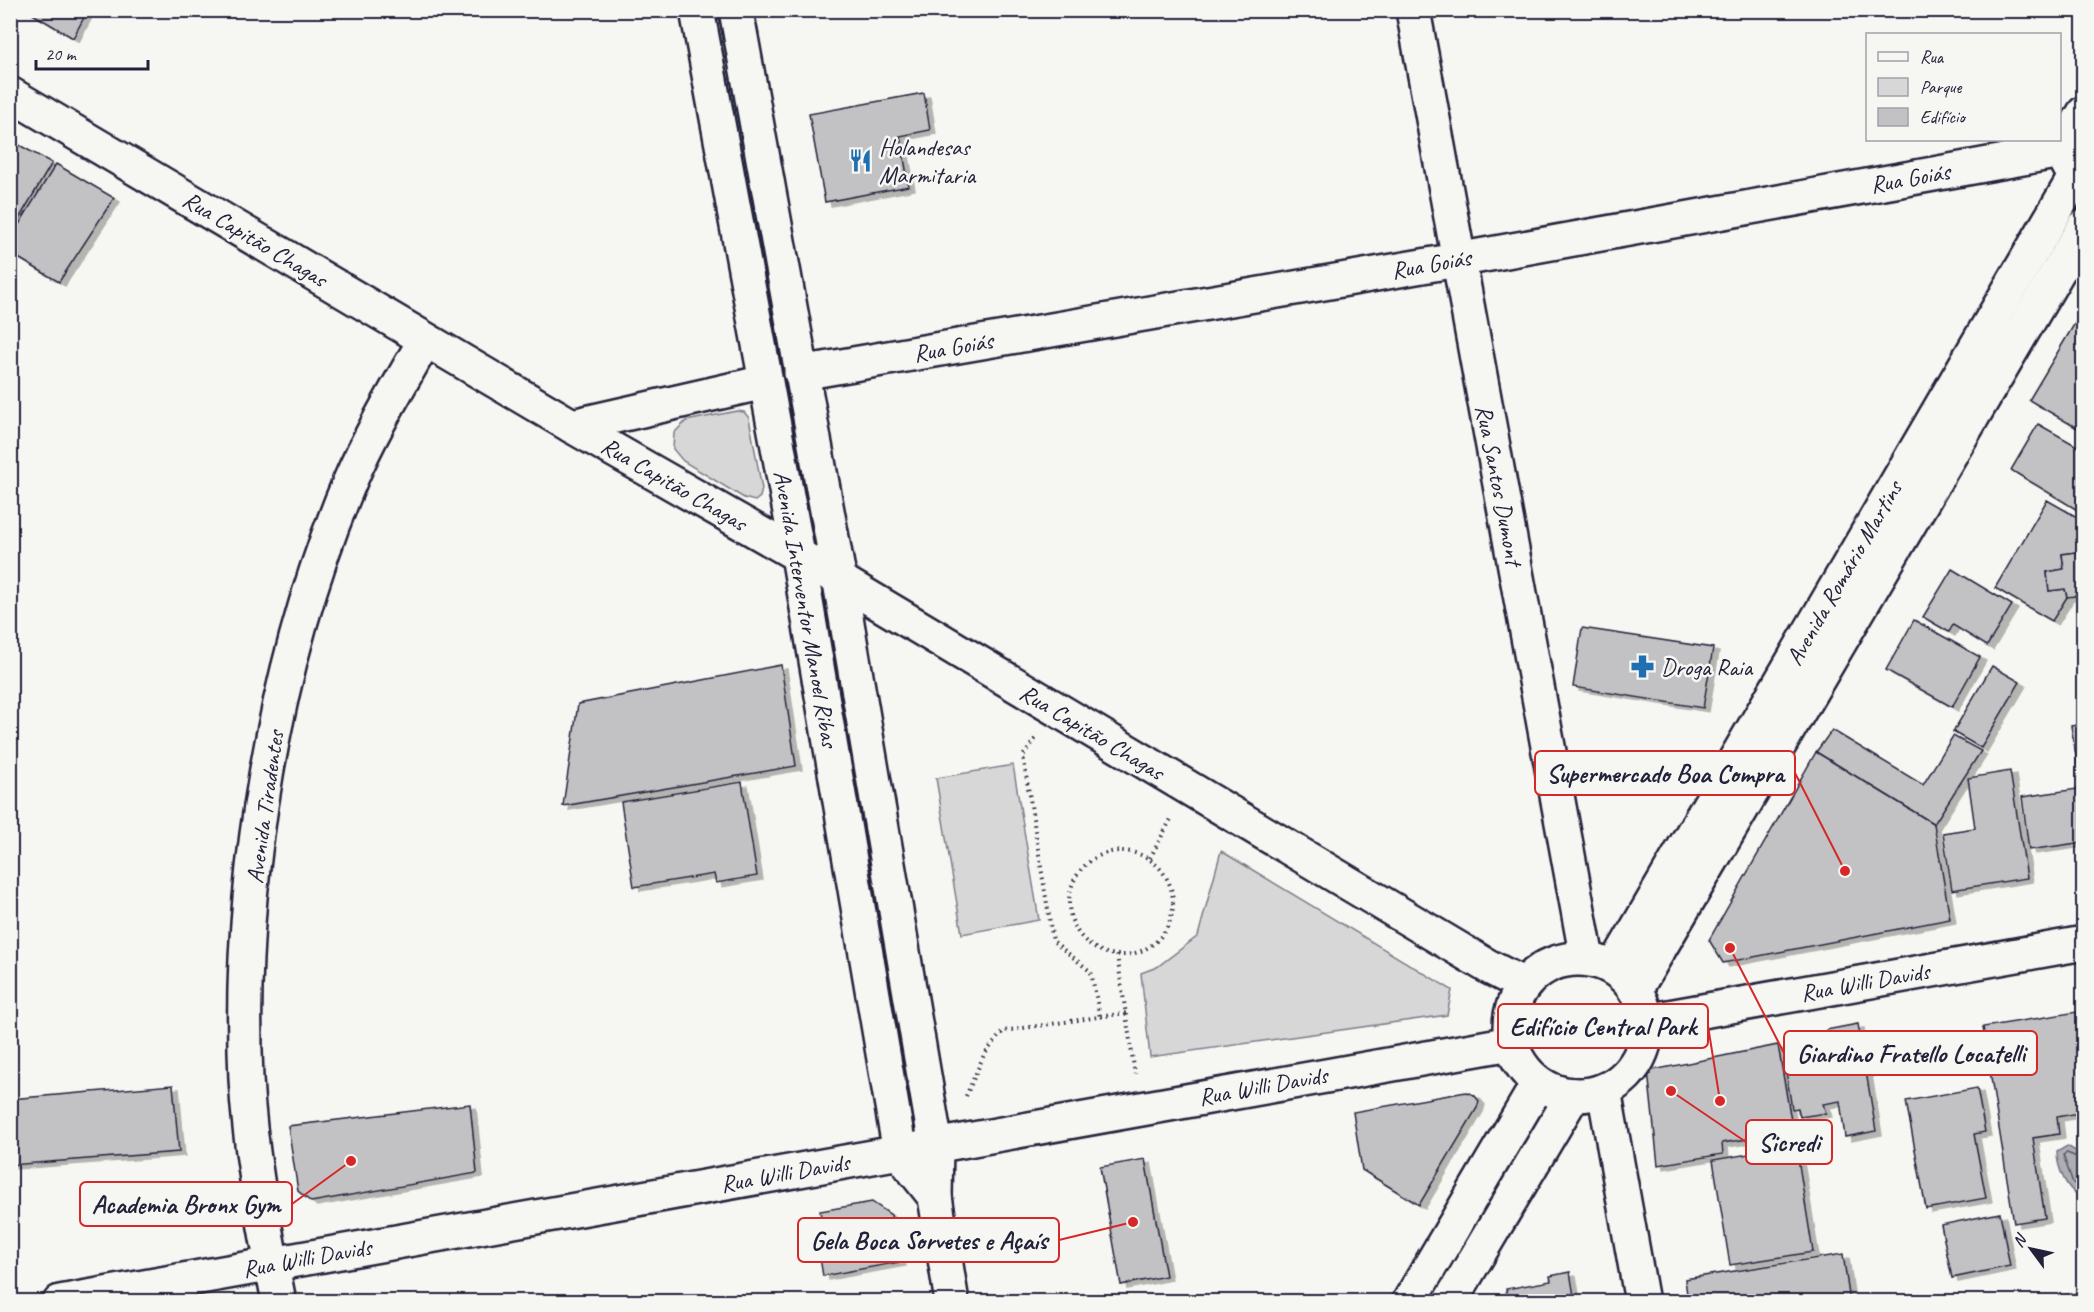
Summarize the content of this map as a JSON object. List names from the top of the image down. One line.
{"streets":{"street":["Rua Goiás","Rua Capitão Chagas","Rua Santos Dumont","Avenida Romário Martins","Avenida Interventor Manoel Ribas","Avenida Tiradentes","Rua Willi Davids"]},"crossings":[["Rua Goiás","Rua Santos Dumont"],["Rua Goiás","Avenida Romário Martins"],["Rua Goiás","Avenida Interventor Manoel Ribas"],["Rua Capitão Chagas","Rua Santos Dumont"],["Rua Capitão Chagas","Avenida Romário Martins"],["Rua Capitão Chagas","Avenida Interventor Manoel Ribas"],["Rua Capitão Chagas","Avenida Tiradentes"],["Rua Capitão Chagas","Rua Willi Davids"],["Rua Santos Dumont","Avenida Romário Martins"],["Rua Santos Dumont","Rua Willi Davids"],["Avenida Romário Martins","Rua Willi Davids"],["Avenida Interventor Manoel Ribas","Rua Willi Davids"],["Avenida Tiradentes","Rua Willi Davids"]],"places":{"restaurant":["Holandesas Marmitaria"],"pharmacy":["Droga Raia"],"other":["Supermercado Boa Compra","Giardino Fratello Locatelli","Sicredi","Edifício Central Park","Academia Bronx Gym","Gela Boca Sorvetes e Açaís"]},"legend":["Rua","Parque","Edifício"],"scale_bar":"20 m","north":"top left"}
